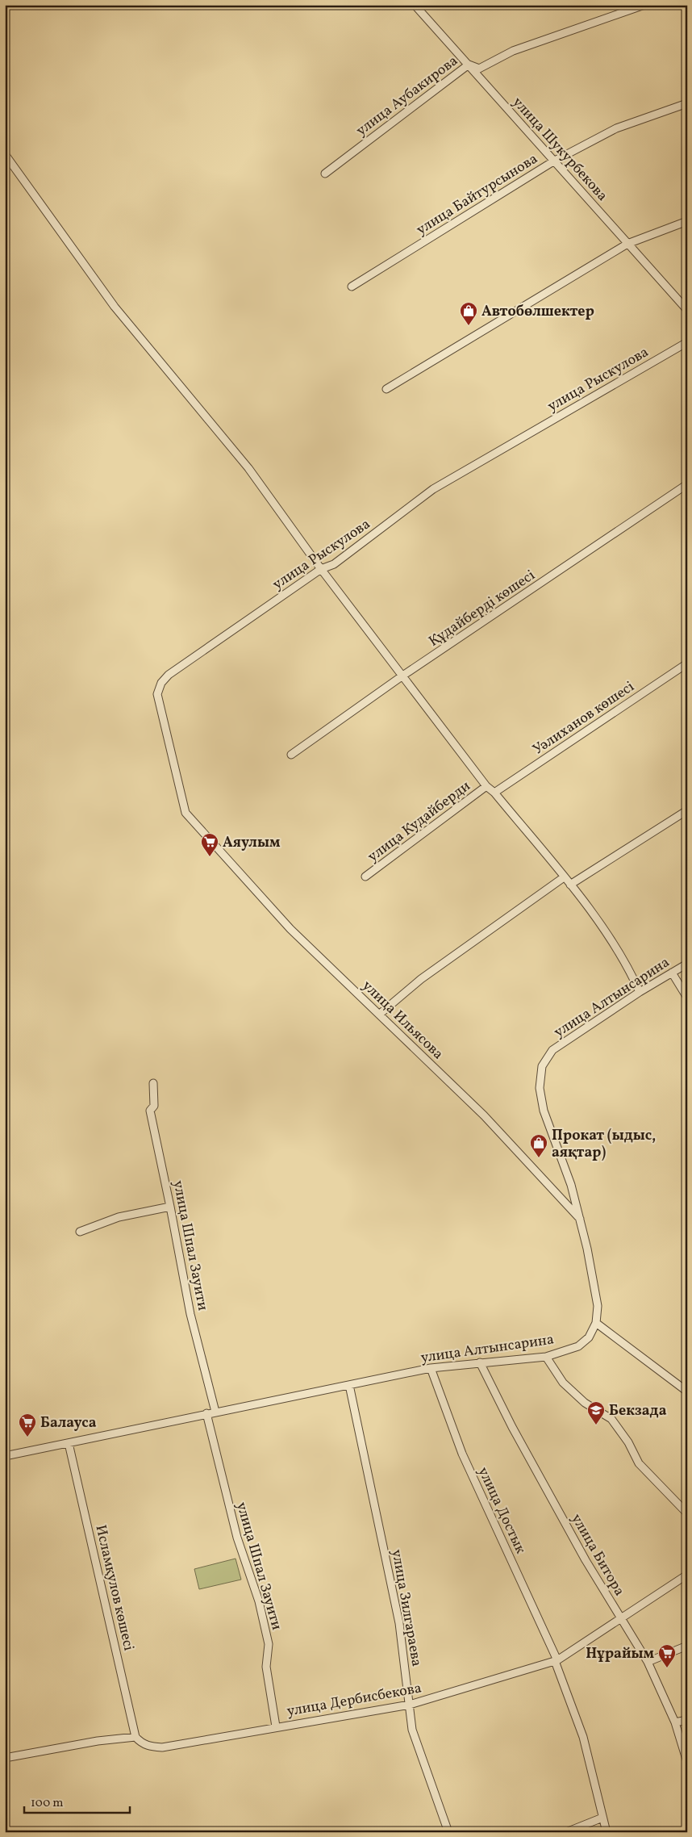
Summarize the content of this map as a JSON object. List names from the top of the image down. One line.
{"streets":{"street":["улица Аубакирова","улица Шукурбекова","улица Байтурсынова","улица Рыскулова","Құдайберді көшесі","Уәлиханов көшесі","улица Кудайберди","улица Алтынсарина","улица Ильясова","улица Шпал Зауити","улица Достык","улица Битора","Исламқулов көшесі","улица Зилгараева","улица Дербисбекова"]},"crossings":[["улица Аубакирова","улица Шукурбекова"],["улица Шукурбекова","улица Байтурсынова"],["улица Рыскулова","улица Ильясова"],["улица Алтынсарина","улица Ильясова"],["улица Алтынсарина","улица Шпал Зауити"],["улица Алтынсарина","улица Достык"],["улица Алтынсарина","улица Битора"],["улица Алтынсарина","Исламқулов көшесі"],["улица Алтынсарина","улица Зилгараева"],["улица Шпал Зауити","улица Дербисбекова"],["улица Достык","улица Дербисбекова"],["улица Битора","улица Дербисбекова"],["Исламқулов көшесі","улица Дербисбекова"],["улица Зилгараева","улица Дербисбекова"]],"places":{"shop":["Автобөлшектер","Прокат (ыдыс, аяқтар)"],"supermarket":["Аяулым","Балауса","Нұрайым"],"school or university":["Бекзада"]},"scale_bar":"100 m"}
